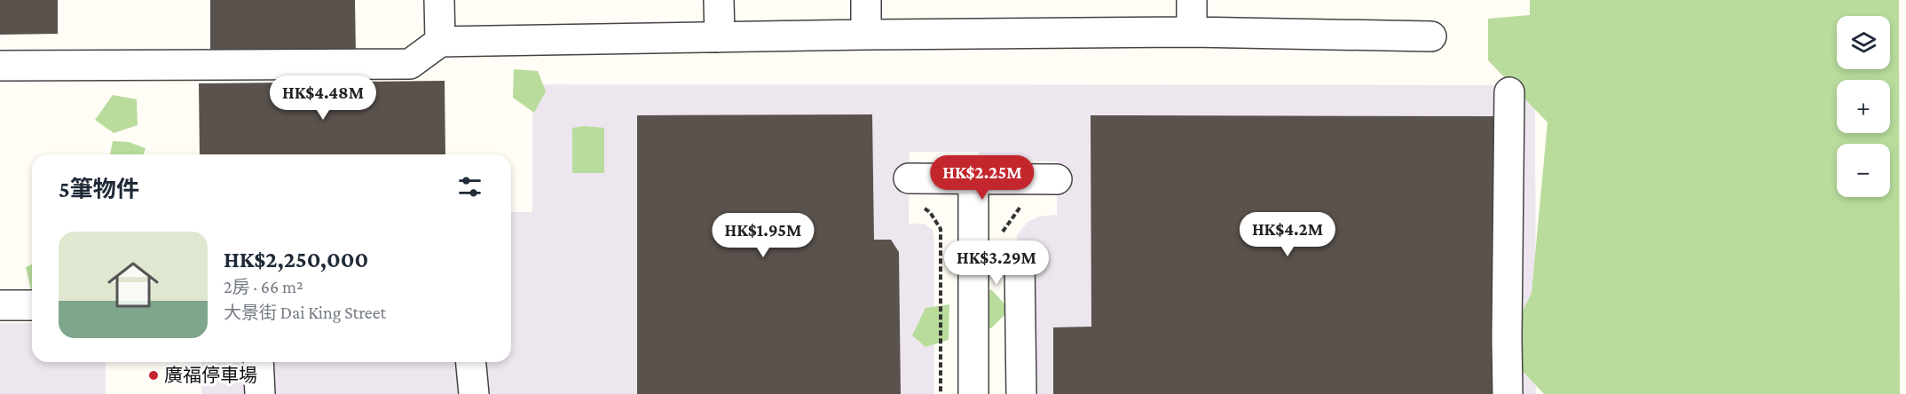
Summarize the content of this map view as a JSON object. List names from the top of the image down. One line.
{"places":["廣福停車場"],"page":{"map_buttons":["+","−"],"price":["HK$4.48M","HK$2.25M","HK$4.2M","HK$1.95M","HK$3.29M"],"heading":"5筆物件","list":[{"name":"HK$2,250,000","note":"2房 · 66 m² · 大景街 Dai King Street"}]}}
